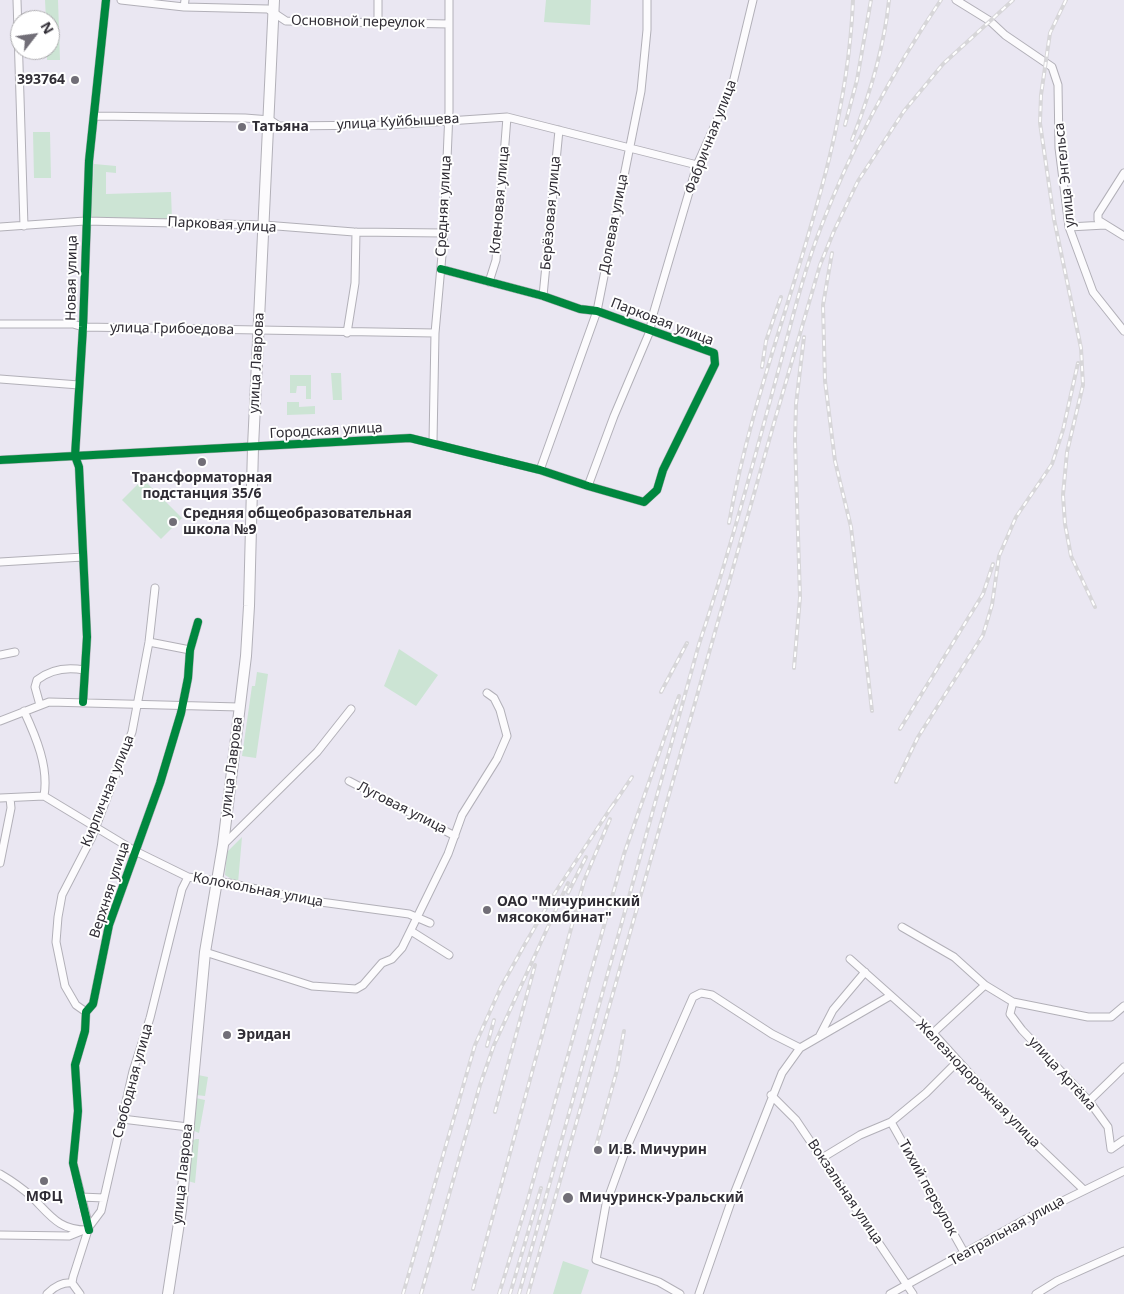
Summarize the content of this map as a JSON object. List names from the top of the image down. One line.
{"streets":{"main road":["улица Лаврова"],"street":["Основной переулок","улица Куйбышева","Фабричная улица","улица Энгельса","Кленовая улица","Средняя улица","Берёзовая улица","Долевая улица","Парковая улица","Новая улица","улица Грибоедова","Городская улица","Кирпичная улица","Луговая улица","Верхняя улица","Колокольная улица","улица Артёма","Свободная улица","Железнодорожная улица","Тихий переулок","Вокзальная улица","Театральная улица"]},"crossings":[["Основной переулок","Средняя улица"],["Основной переулок","улица Лаврова"],["улица Куйбышева","Фабричная улица"],["улица Куйбышева","Кленовая улица"],["улица Куйбышева","Средняя улица"],["улица Куйбышева","Берёзовая улица"],["улица Куйбышева","Долевая улица"],["улица Куйбышева","Новая улица"],["улица Куйбышева","улица Лаврова"],["Фабричная улица","Парковая улица"],["Фабричная улица","Городская улица"],["Кленовая улица","Парковая улица"],["Средняя улица","Парковая улица"],["Средняя улица","улица Грибоедова"],["Средняя улица","Городская улица"],["Берёзовая улица","Парковая улица"],["Долевая улица","Парковая улица"],["Долевая улица","Городская улица"],["Парковая улица","Новая улица"],["Парковая улица","улица Лаврова"],["Парковая улица","Городская улица"],["Новая улица","улица Грибоедова"],["Новая улица","Городская улица"],["улица Грибоедова","улица Лаврова"],["улица Лаврова","Городская улица"],["улица Лаврова","Луговая улица"],["улица Лаврова","Колокольная улица"],["Кирпичная улица","Верхняя улица"],["Кирпичная улица","Колокольная улица"],["Луговая улица","Колокольная улица"],["Верхняя улица","Колокольная улица"],["Верхняя улица","Свободная улица"],["Колокольная улица","Свободная улица"],["Железнодорожная улица","Театральная улица"],["Тихий переулок","Театральная улица"],["Вокзальная улица","Театральная улица"]],"places":["393764","Татьяна","Трансформаторная подстанция 35/6","Средняя общеобразовательная школа №9","ОАО \"Мичуринский мясокомбинат\"","Эридан","И.В. Мичурин","МФЦ","Мичуринск-Уральский"],"north":"top right"}
